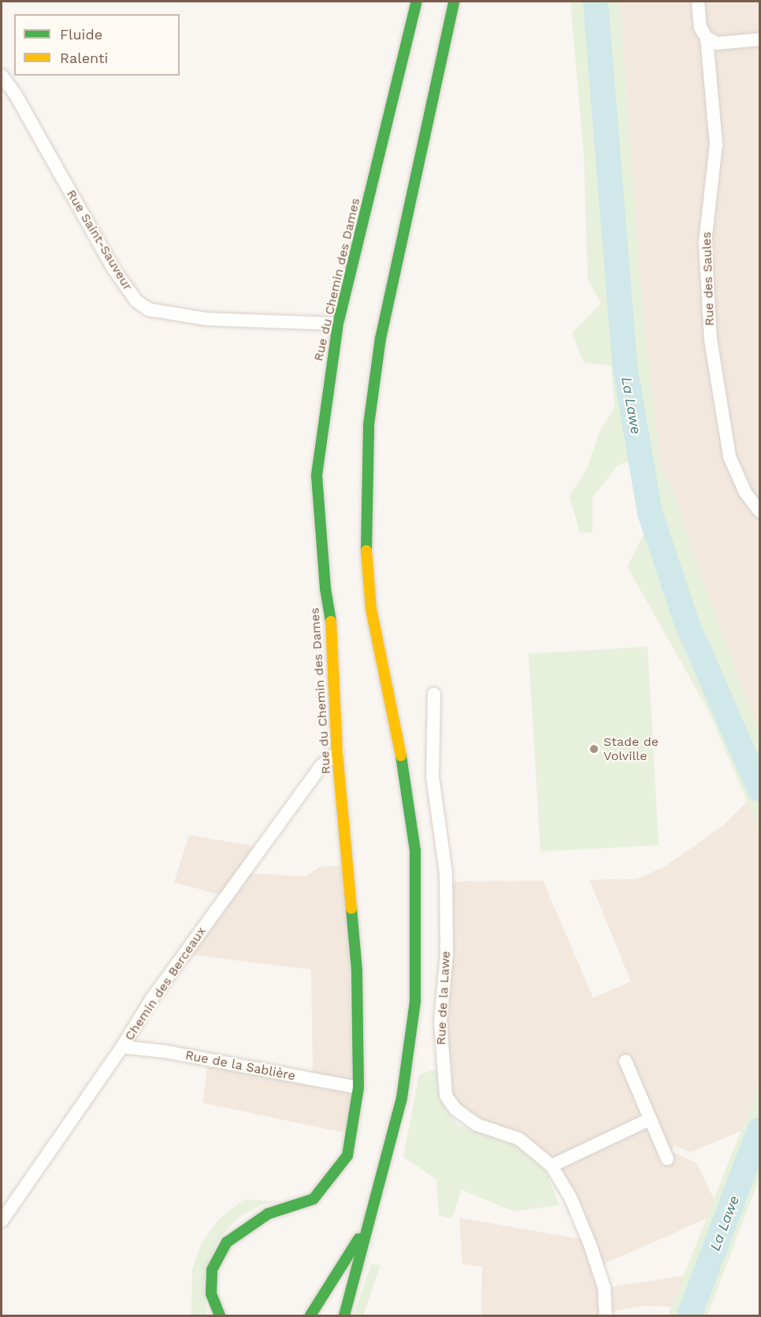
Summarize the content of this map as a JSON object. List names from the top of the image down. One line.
{"streets":{"main road":["Rue du Chemin des Dames"],"street":["Rue Saint-Sauveur","Rue des Saules","Chemin des Berceaux","Rue de la Lawe","Rue de la Sablière"]},"crossings":[["Rue Saint-Sauveur","Rue du Chemin des Dames"],["Rue du Chemin des Dames","Chemin des Berceaux"],["Rue du Chemin des Dames","Rue de la Sablière"],["Chemin des Berceaux","Rue de la Sablière"]],"water":["La Lawe"],"places":["Stade de Volville"],"legend":["Fluide","Ralenti"]}
